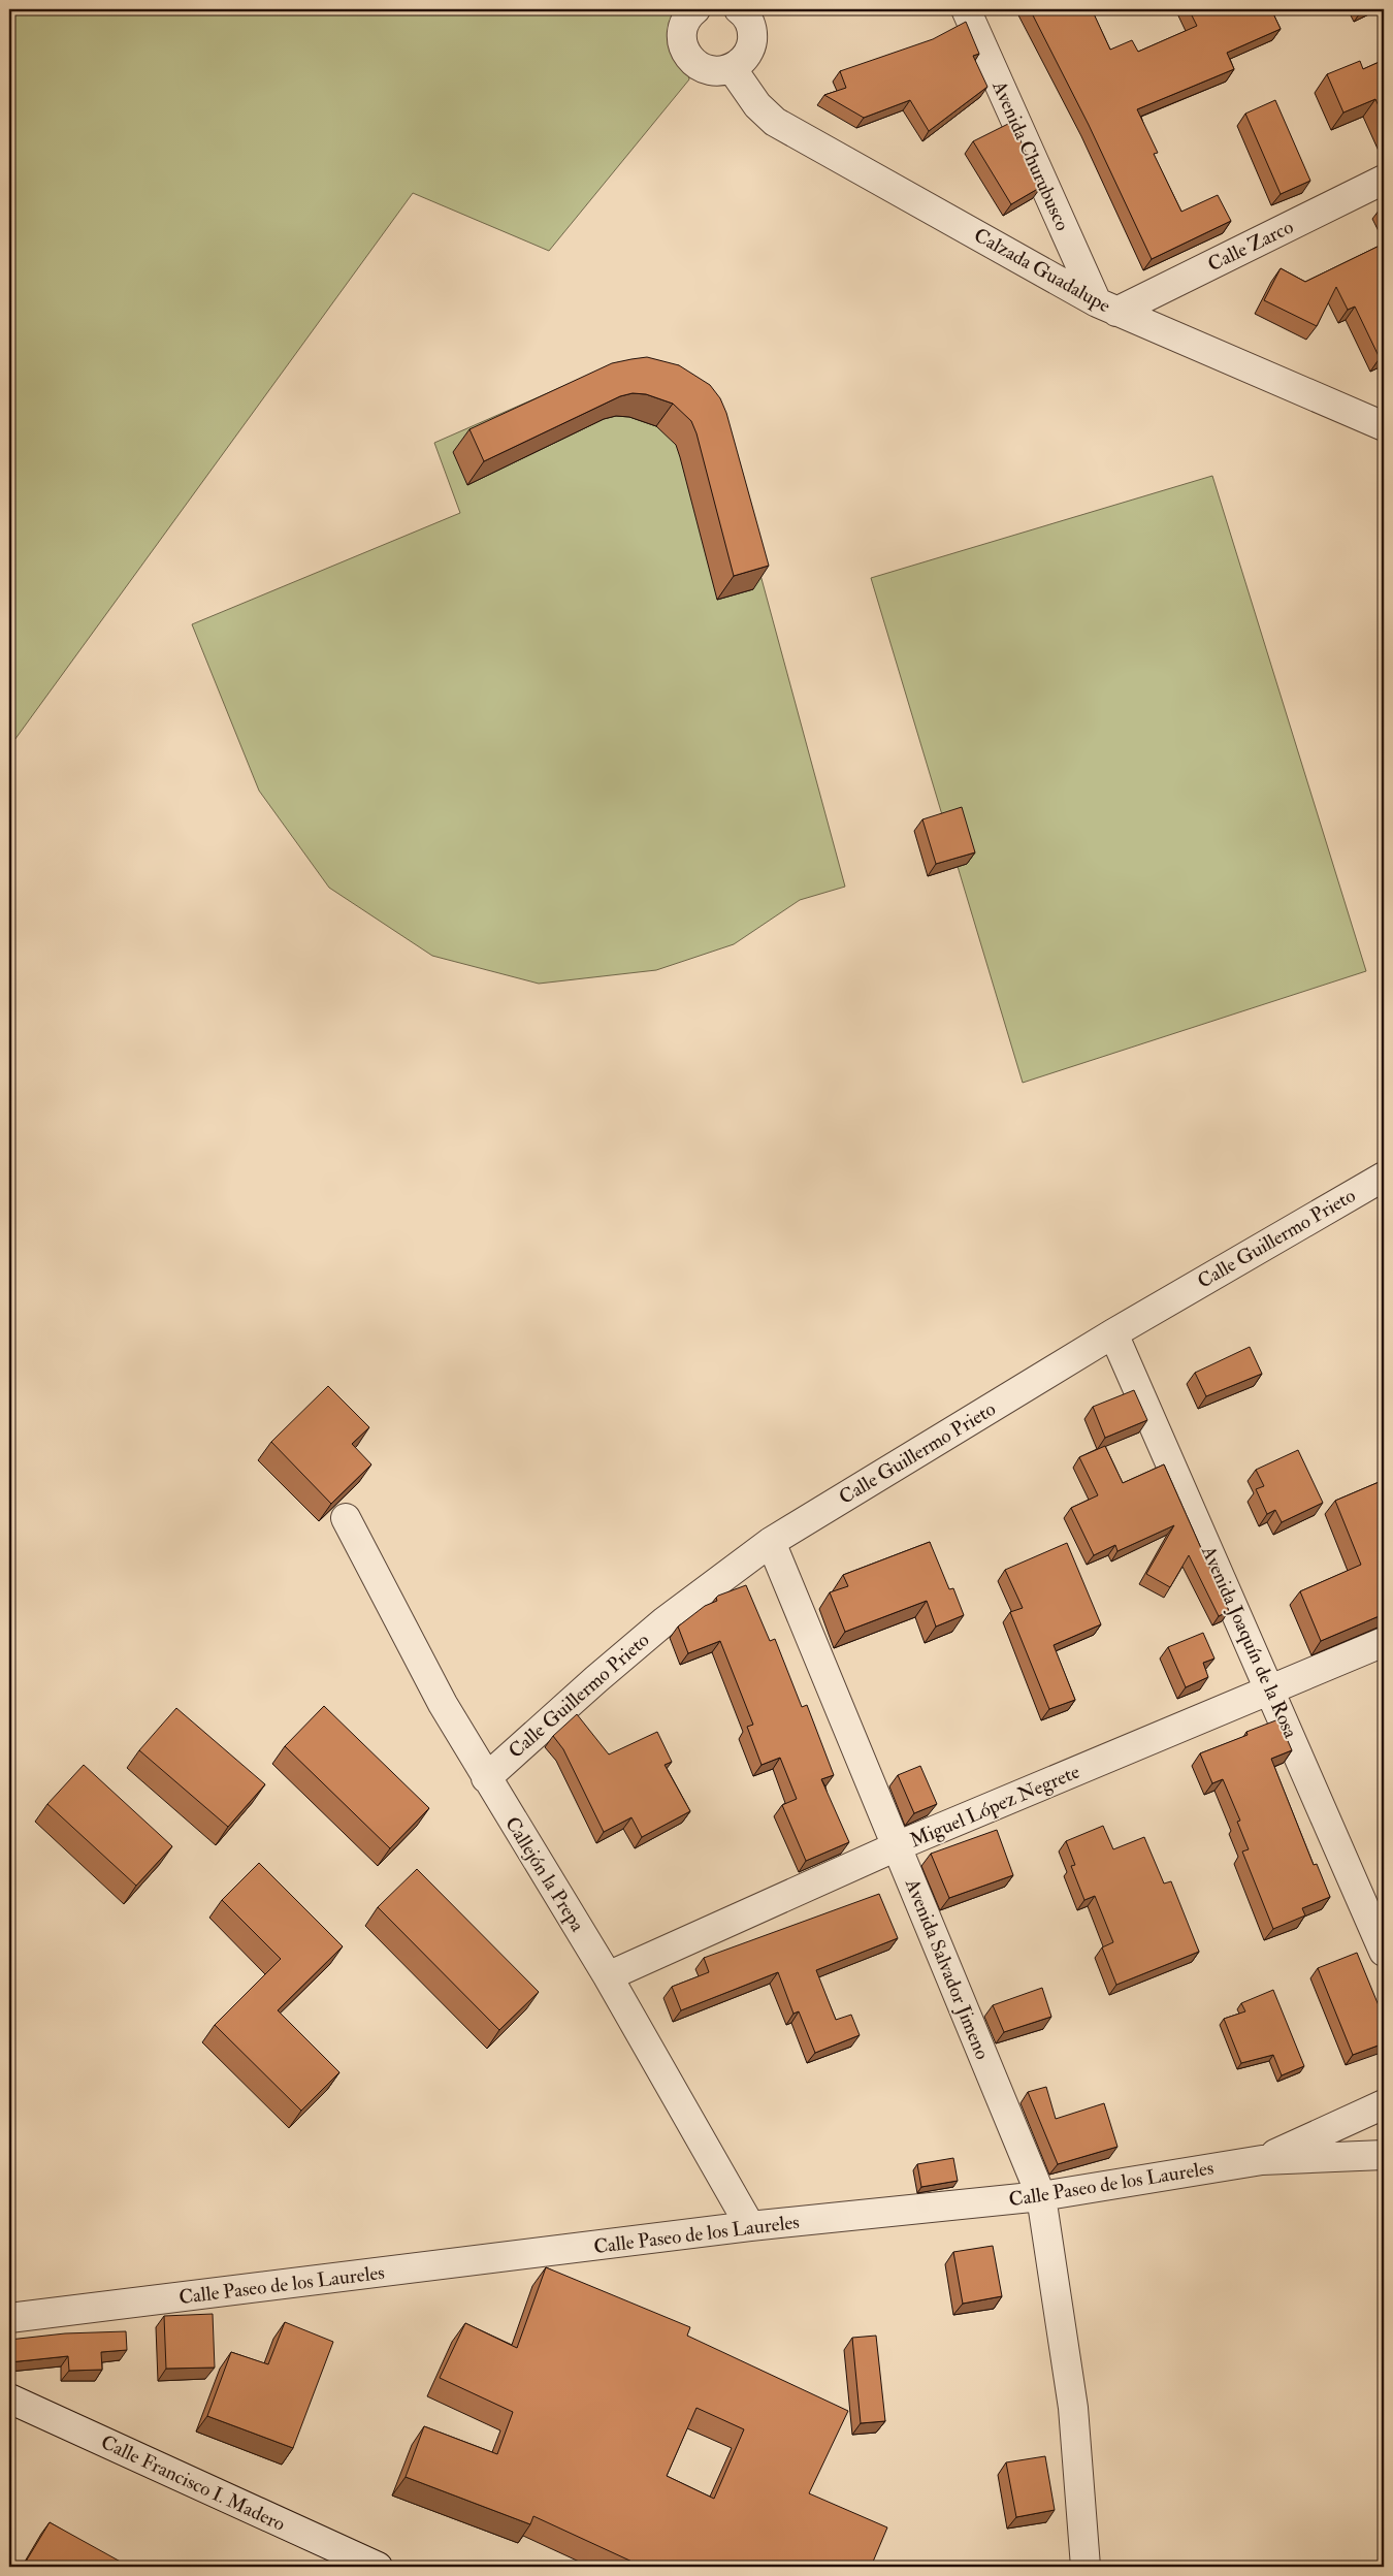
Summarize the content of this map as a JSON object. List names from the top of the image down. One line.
{"streets":{"street":["Avenida Churubusco","Calle Zarco","Calzada Guadalupe","Calle Guillermo Prieto","Avenida Joaquín de la Rosa","Miguel López Negrete","Callejón la Prepa","Avenida Salvador Jimeno","Calle Paseo de los Laureles","Calle Francisco I. Madero"]},"crossings":[["Avenida Churubusco","Calle Zarco"],["Avenida Churubusco","Calzada Guadalupe"],["Calle Zarco","Calzada Guadalupe"],["Calle Guillermo Prieto","Avenida Joaquín de la Rosa"],["Calle Guillermo Prieto","Callejón la Prepa"],["Calle Guillermo Prieto","Avenida Salvador Jimeno"],["Avenida Joaquín de la Rosa","Miguel López Negrete"],["Miguel López Negrete","Callejón la Prepa"],["Miguel López Negrete","Avenida Salvador Jimeno"],["Callejón la Prepa","Calle Paseo de los Laureles"],["Avenida Salvador Jimeno","Calle Paseo de los Laureles"]]}
